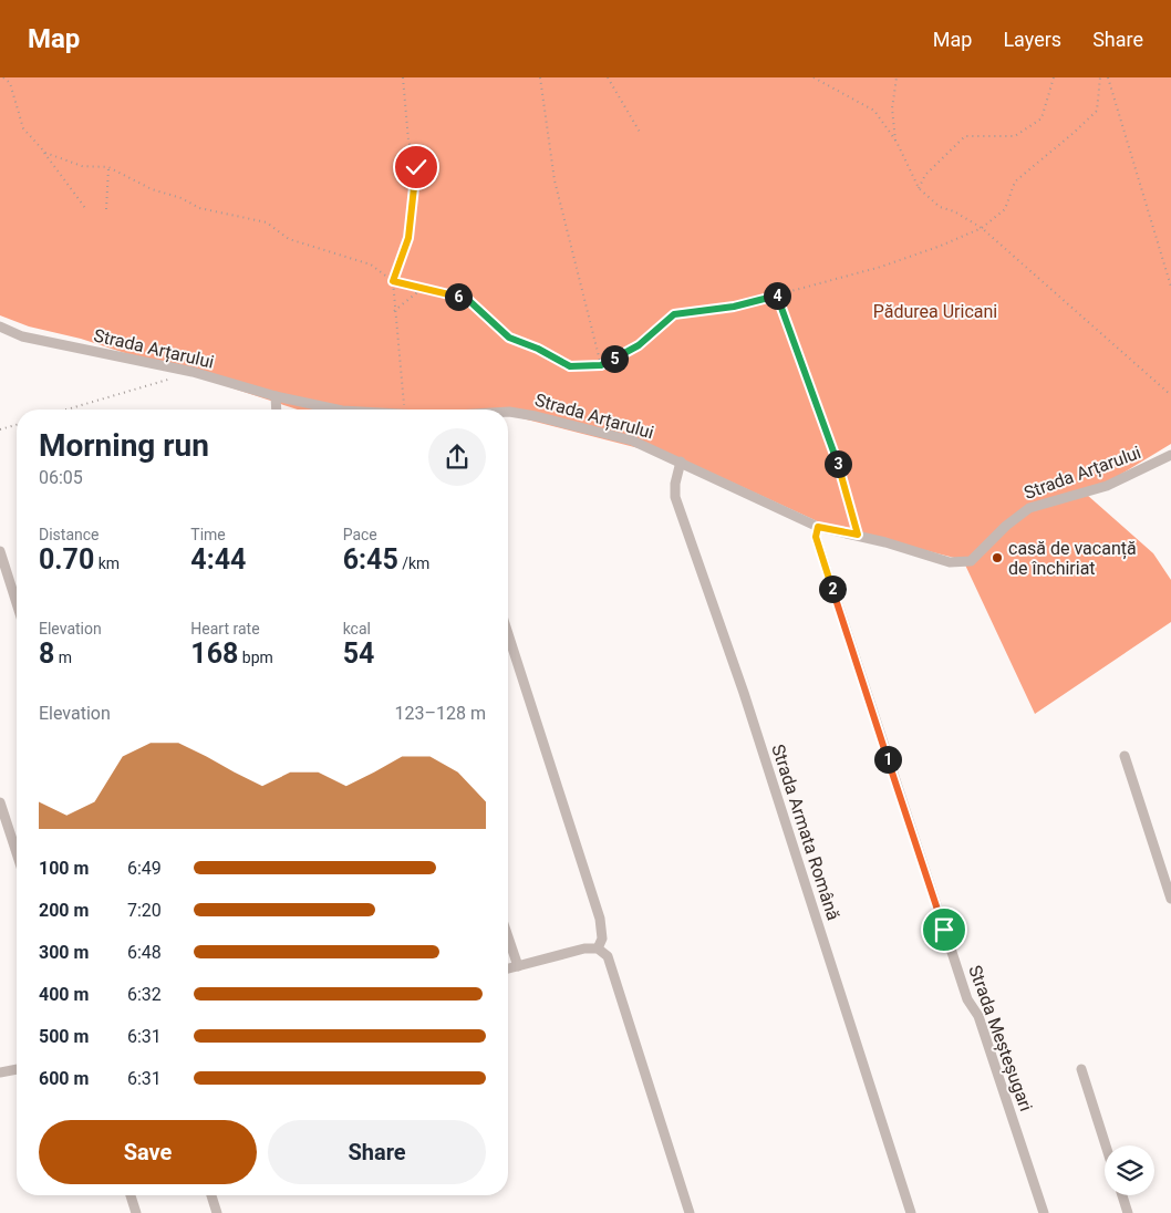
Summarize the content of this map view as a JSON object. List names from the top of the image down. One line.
{"streets":{"street":["Strada Arțarului","Strada Armata Română","Strada Meșteșugari"]},"crossings":[["Strada Arțarului","Strada Armata Română"],["Strada Arțarului","Strada Meșteșugari"]],"parks":["Pădurea Uricani"],"places":["casă de vacanță de închiriat"],"page":{"header":"Map","nav":["Map","Layers","Share"],"pins":["4","6","5","3","2","1"],"heading":["Morning run","06:05"],"stats":[["Distance","0.70 km"],["Time","4:44"],["Pace","6:45 /km"],["Elevation","8 m"],["Heart rate","168 bpm"],["kcal","54"]],"chart":["Elevation","123–128 m"],"list":[{"name":"100 m","note":"6:49"},{"name":"200 m","note":"7:20"},{"name":"300 m","note":"6:48"},{"name":"400 m","note":"6:32"},{"name":"500 m","note":"6:31"},{"name":"600 m","note":"6:31"}],"buttons":["Save","Share"]}}
